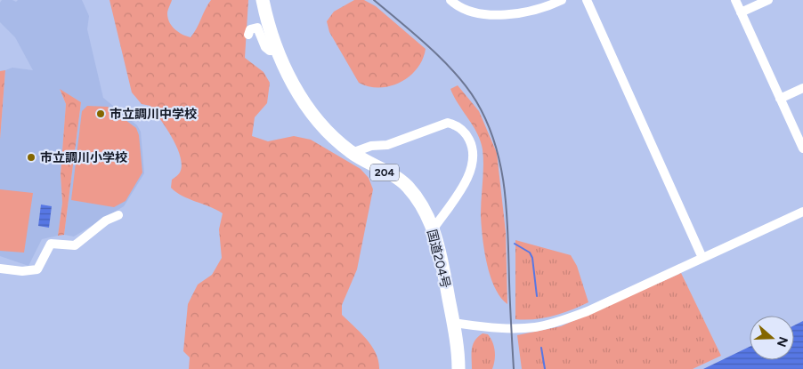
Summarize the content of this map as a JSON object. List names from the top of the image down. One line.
{"streets":{"highway":["204","国道204号"]},"places":["市立調川中学校","市立調川小学校"],"north":"right"}
